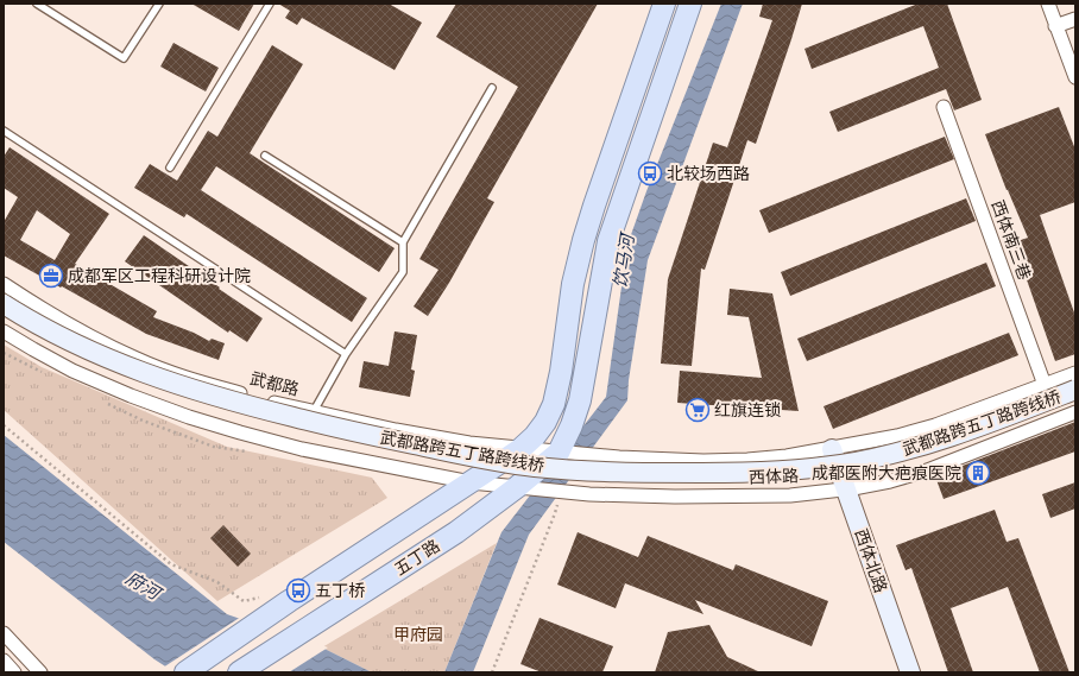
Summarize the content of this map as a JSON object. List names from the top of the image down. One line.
{"streets":{"main road":["五丁路"],"street":["西体南三巷","武都路","武都路跨五丁路跨线桥","西体路","西体北路"]},"crossings":[["西体南三巷","西体路"],["武都路","西体路"],["西体路","五丁路"],["西体路","西体北路"]],"water":["饮马河","府河"],"parks":["甲府园"],"places":{"bus stop":["北较场西路","五丁桥"],"office":["成都军区工程科研设计院"],"supermarket":["红旗连锁"],"building":["成都医附大疤痕医院"]}}
